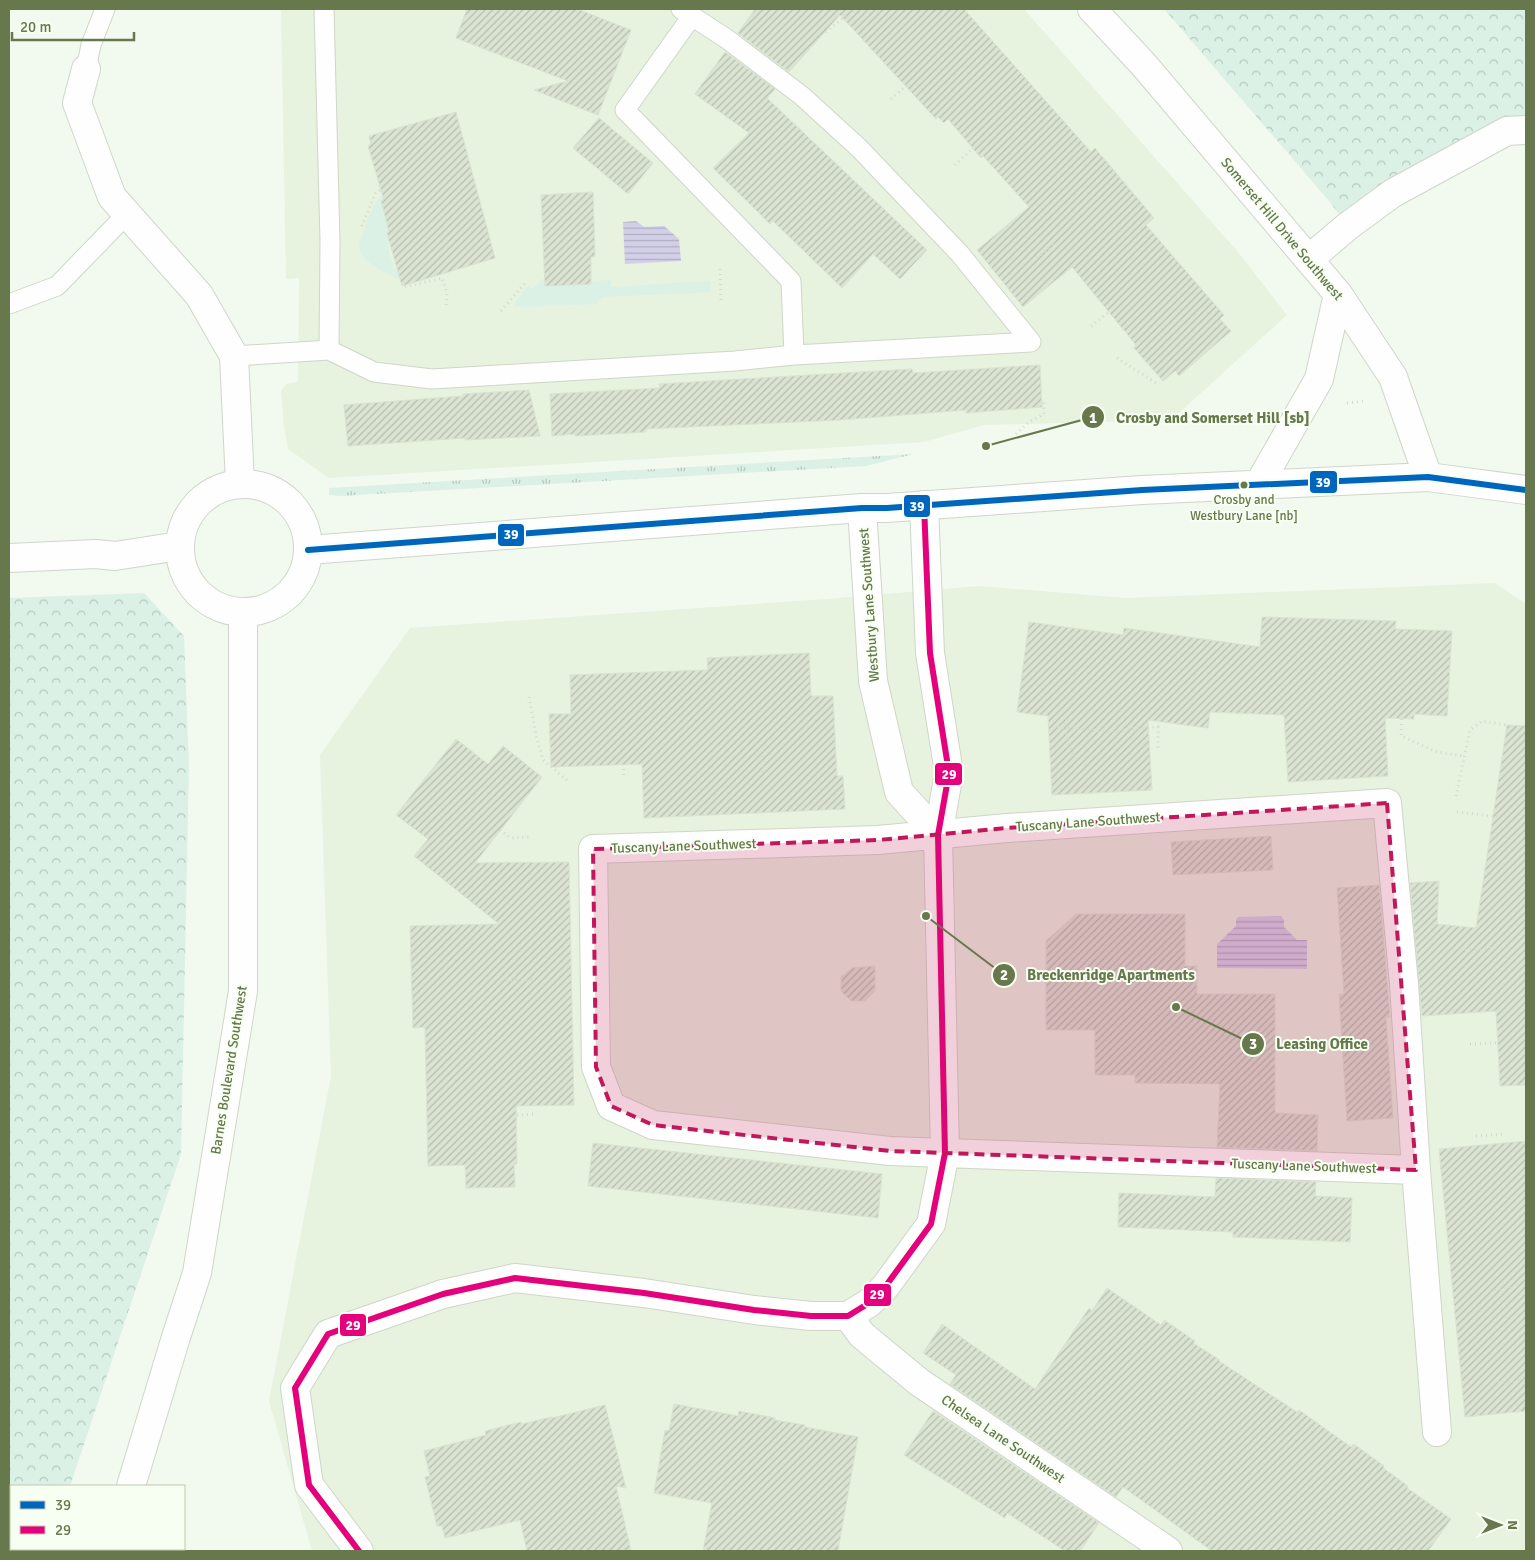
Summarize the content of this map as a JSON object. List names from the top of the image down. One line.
{"streets":{"street":["Somerset Hill Drive Southwest","Westbury Lane Southwest","Tuscany Lane Southwest","Barnes Boulevard Southwest","Chelsea Lane Southwest"]},"crossings":[["Westbury Lane Southwest","Tuscany Lane Southwest"]],"places":["Crosby and Somerset Hill [sb]","Crosby and Westbury Lane [nb]","Breckenridge Apartments","Leasing Office"],"lines":["transit line 39","transit line 29"],"legend":["39","29"],"scale_bar":"20 m","north":"right"}
